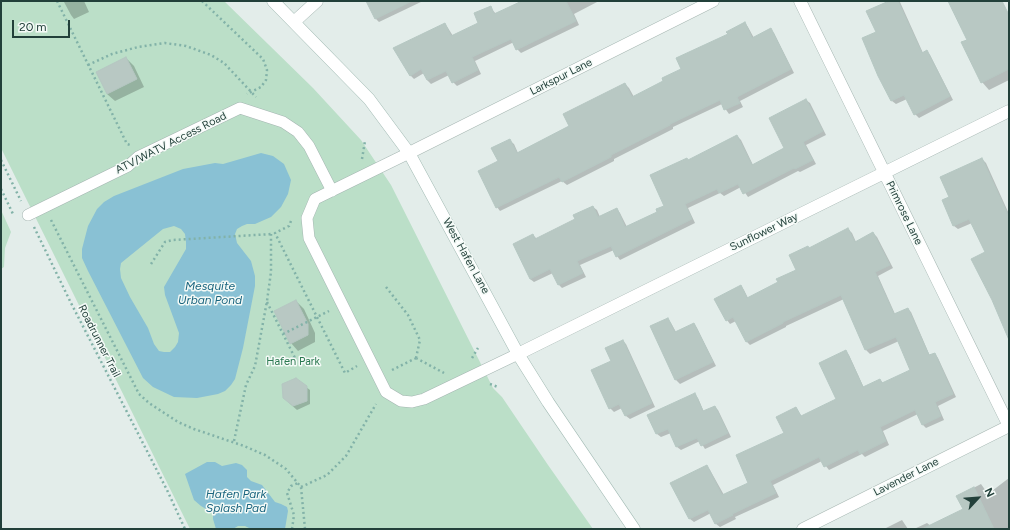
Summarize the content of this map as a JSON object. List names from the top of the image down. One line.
{"streets":{"street":["Larkspur Lane","Primrose Lane","Sunflower Way","West Hafen Lane","Lavender Lane"],"lane":["ATV/WATV Access Road"],"path":["Roadrunner Trail"]},"crossings":[["Larkspur Lane","West Hafen Lane"],["ATV/WATV Access Road","Roadrunner Trail"],["Primrose Lane","Sunflower Way"],["Primrose Lane","Lavender Lane"],["Sunflower Way","West Hafen Lane"]],"water":["Mesquite Urban Pond","Hafen Park Splash Pad"],"parks":["Hafen Park"],"scale_bar":"20 m","north":"top right"}
